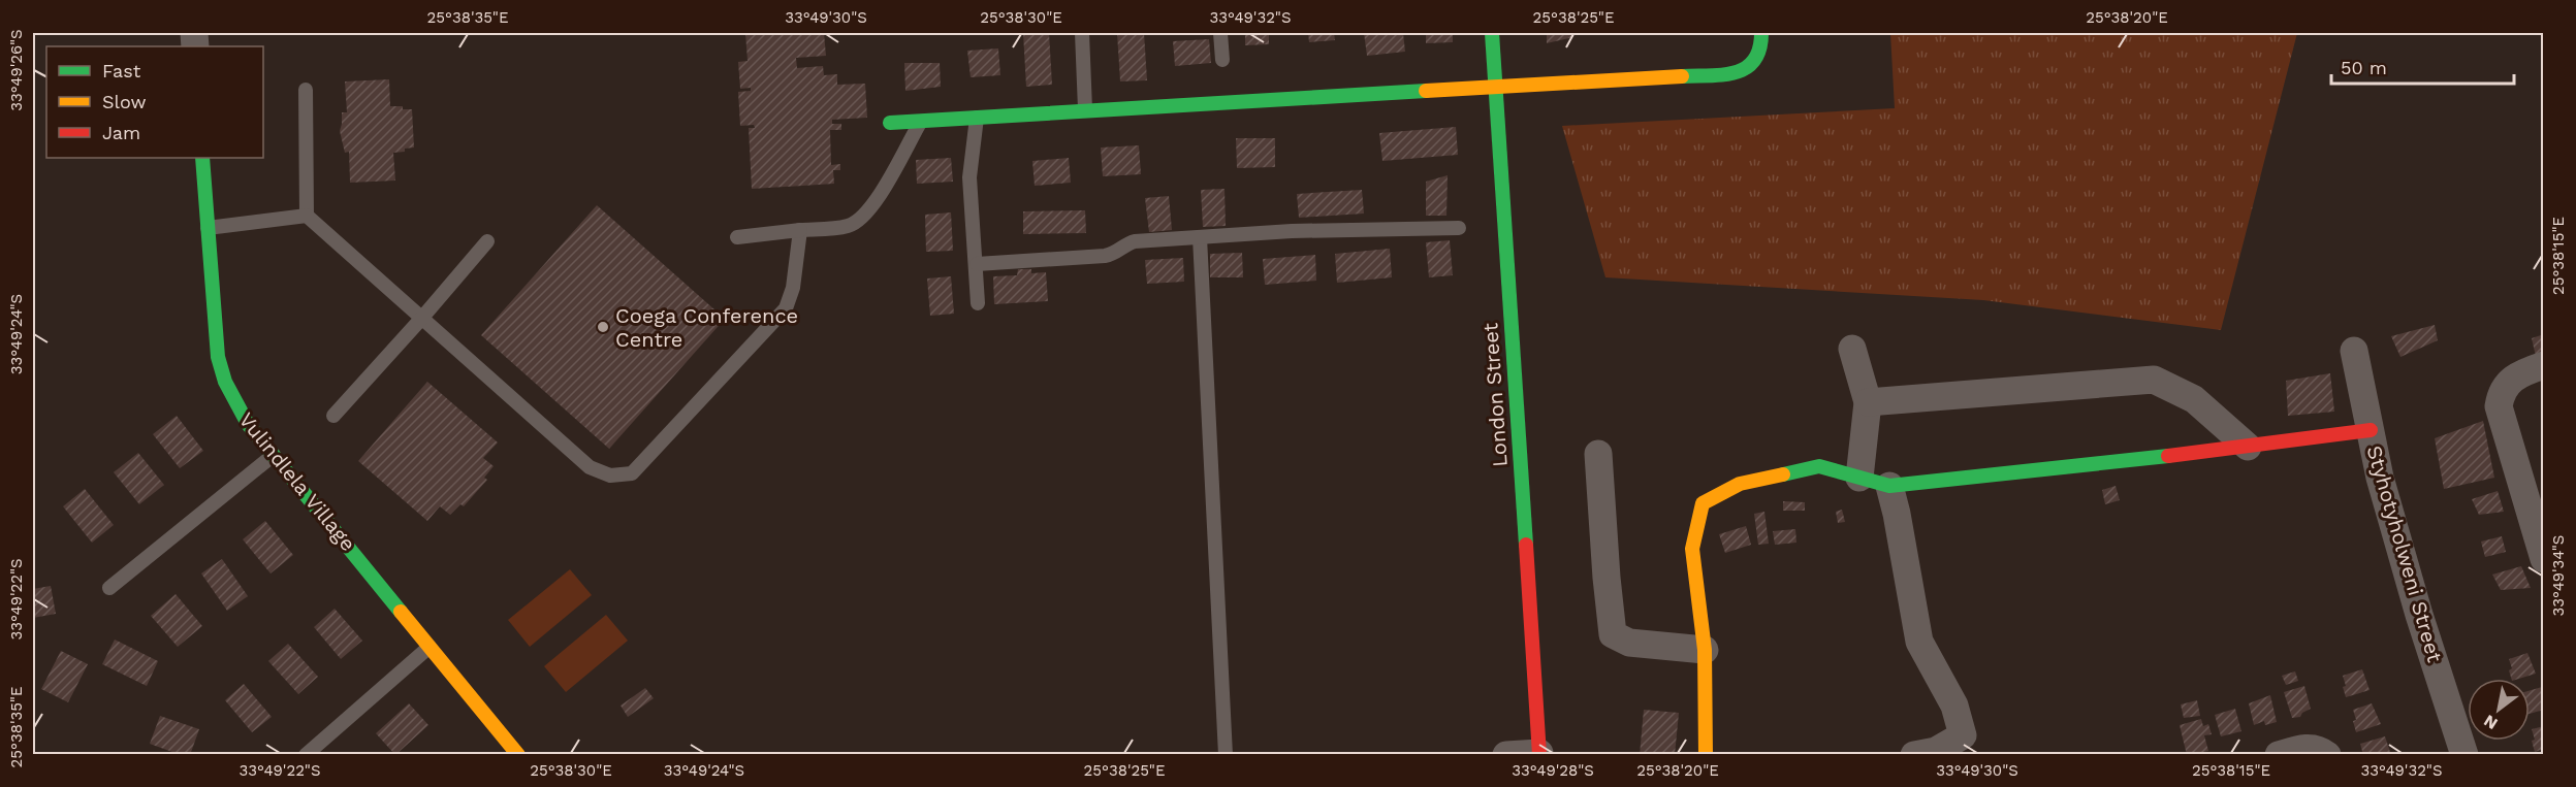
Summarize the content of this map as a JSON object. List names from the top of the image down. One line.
{"streets":{"street":["London Street","Vulindlela Village","Styhotyholweni Street"]},"places":["Coega Conference Centre"],"legend":["Fast","Slow","Jam"],"scale_bar":"50 m","north":"bottom left","coordinates":["25°38'35\"E","33°49'30\"S","25°38'30\"E","33°49'32\"S","25°38'25\"E","25°38'20\"E","33°49'26\"S","25°38'15\"E","33°49'24\"S","33°49'34\"S","33°49'22\"S","33°49'28\"S"]}
